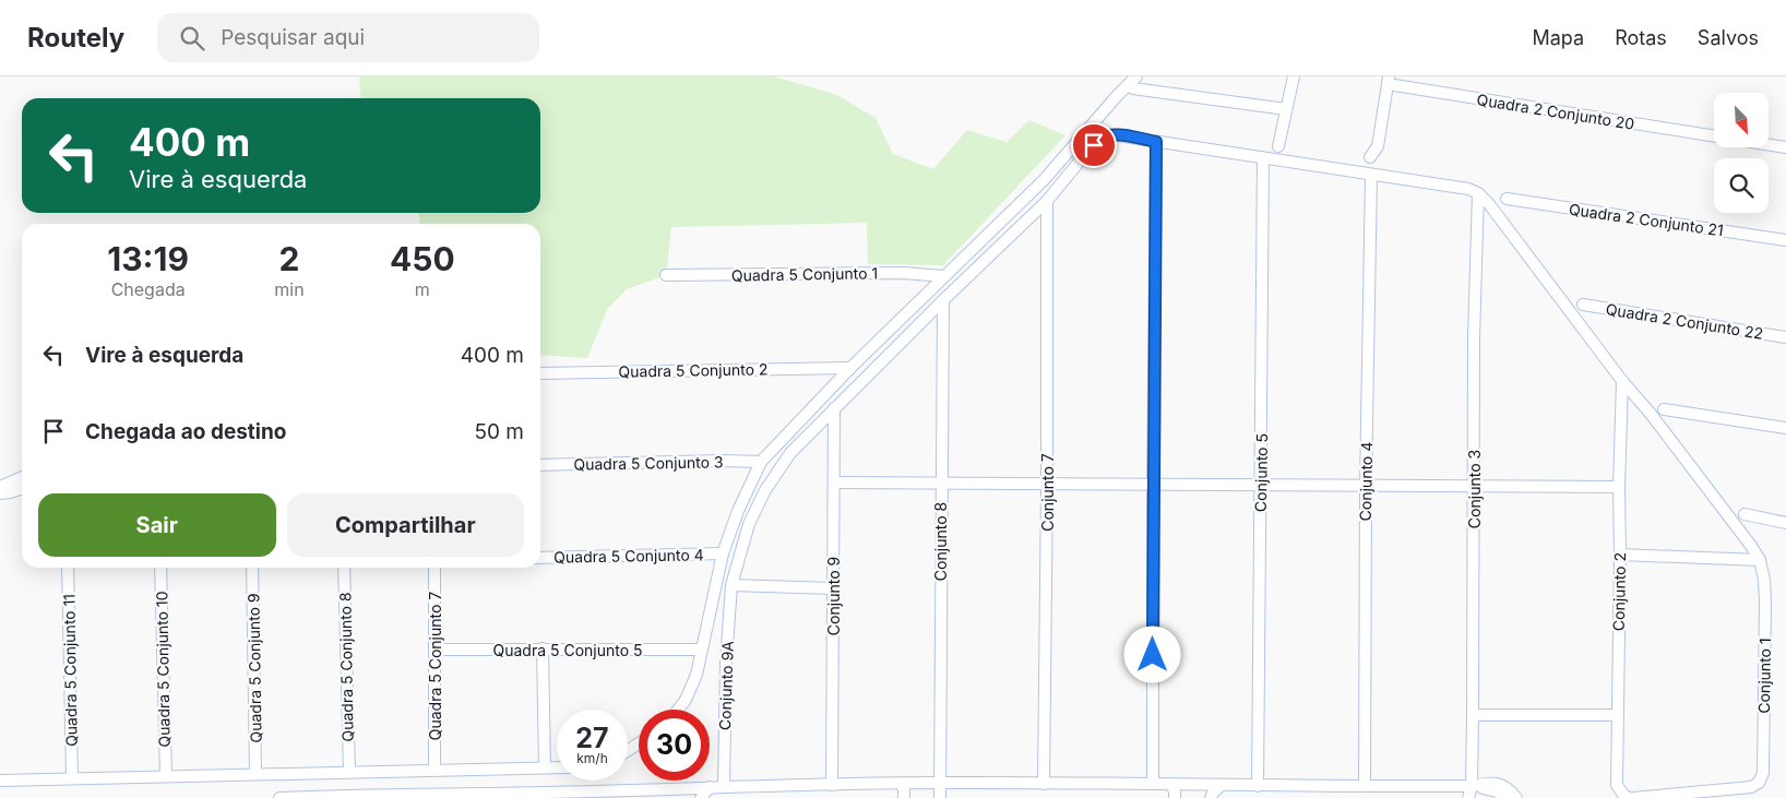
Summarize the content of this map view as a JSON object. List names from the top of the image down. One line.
{"streets":{"street":["Quadra 2 Conjunto 20","Quadra 2 Conjunto 21","Quadra 5 Conjunto 1","Quadra 2 Conjunto 22","Quadra 5 Conjunto 2","Quadra 5 Conjunto 3","Conjunto 5","Conjunto 4","Conjunto 3","Conjunto 7","Conjunto 8","Quadra 5 Conjunto 4","Conjunto 2","Conjunto 9","Quadra 5 Conjunto 5","Quadra 5 Conjunto 7","Quadra 5 Conjunto 8","Quadra 5 Conjunto 9","Quadra 5 Conjunto 10","Quadra 5 Conjunto 11","Conjunto 1","Conjunto 9A"]},"crossings":[["Conjunto 7","Conjunto 9A"],["Conjunto 8","Conjunto 9A"],["Conjunto 2","Conjunto 1"],["Conjunto 9","Conjunto 9A"],["Quadra 5 Conjunto 5","Quadra 5 Conjunto 7"]],"north":"bottom right","page":{"header":"Routely","search":"Pesquisar aqui","nav":["Mapa","Rotas","Salvos"],"turn":["400 m","Vire à esquerda"],"eta":["13:19","Chegada","2","min","450","m"],"list":[{"name":"Vire à esquerda","value":"400 m"},{"name":"Chegada ao destino","value":"50 m"}],"buttons":["Sair","Compartilhar"],"speed":"27 km/h","limit":"30"}}
